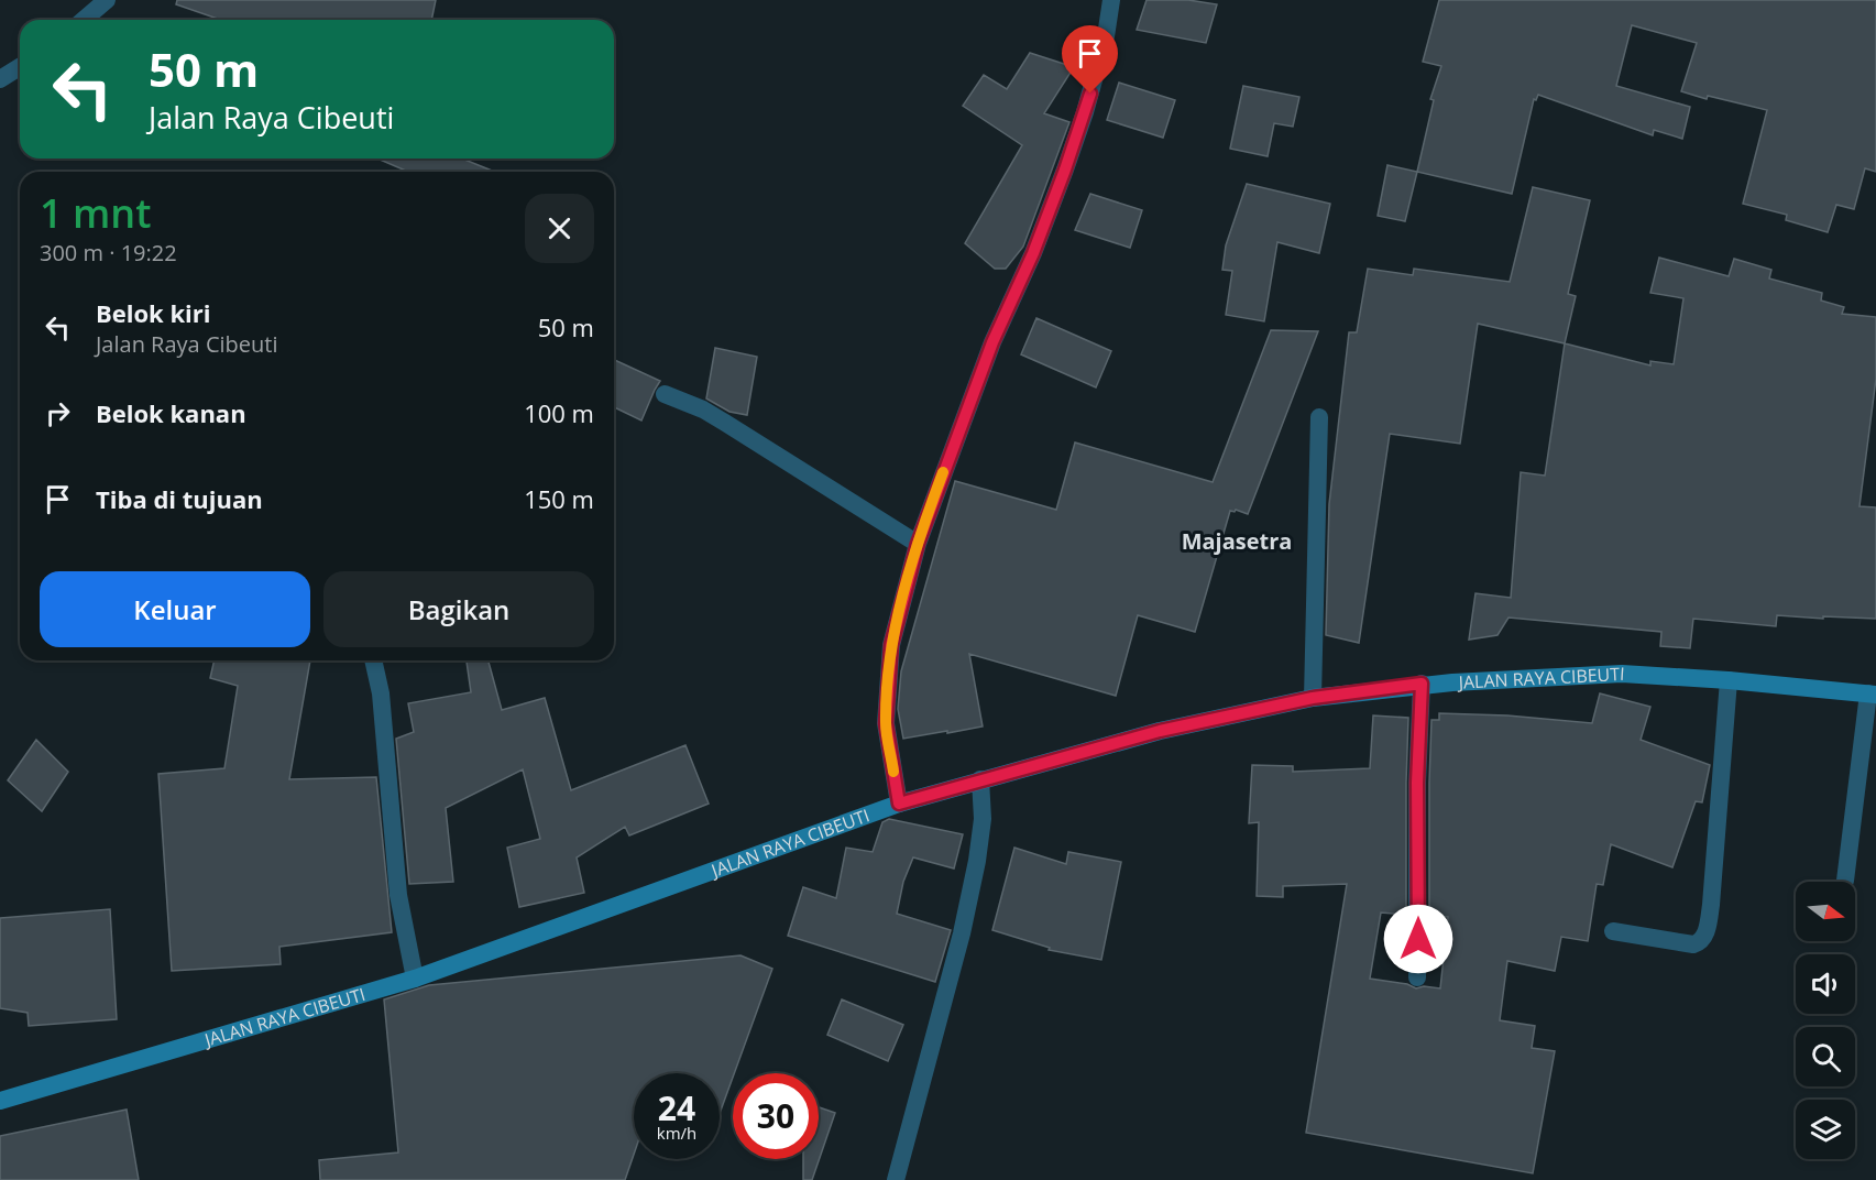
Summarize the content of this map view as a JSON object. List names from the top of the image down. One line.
{"streets":{"main road":["JALAN RAYA CIBEUTI"]},"districts":["Majasetra"],"north":"right","page":{"turn":["50 m","Jalan Raya Cibeuti"],"heading":["1 mnt","300 m · 19:22"],"list":[{"name":"Belok kiri","note":"Jalan Raya Cibeuti","value":"50 m"},{"name":"Belok kanan","value":"100 m"},{"name":"Tiba di tujuan","value":"150 m"}],"buttons":["Keluar","Bagikan"],"speed":"24 km/h","limit":"30"}}
